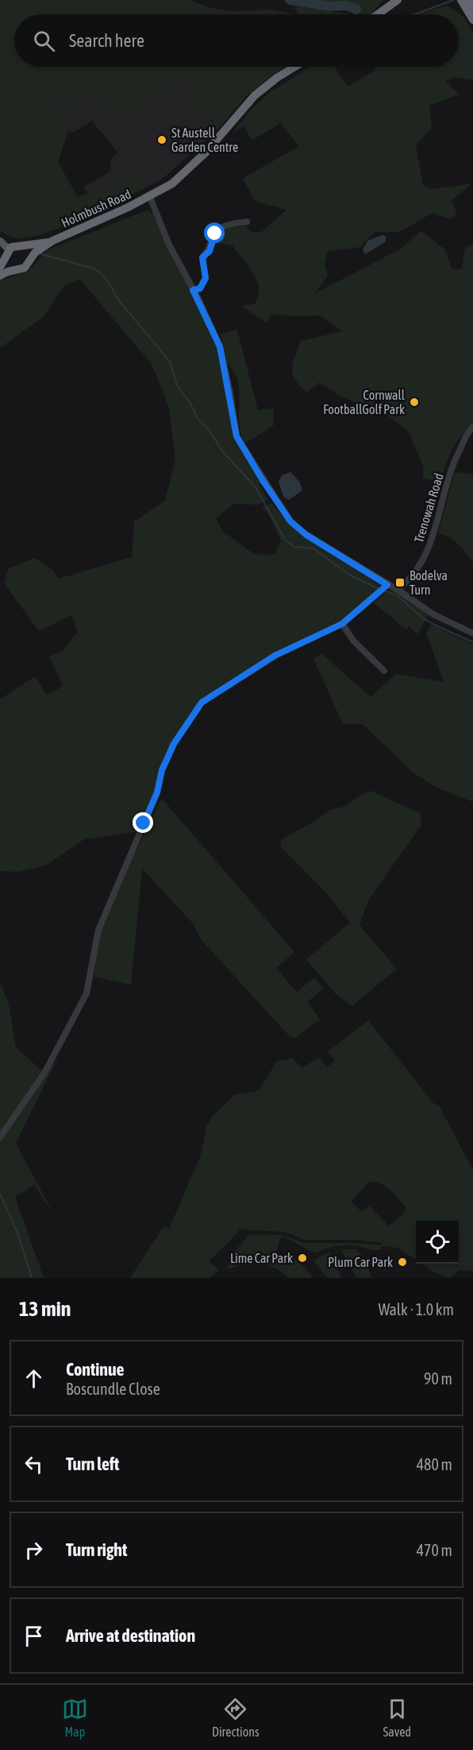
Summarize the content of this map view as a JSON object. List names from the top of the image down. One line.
{"streets":{"highway":["Holmbush Road"],"street":["Trenowah Road"]},"places":{"other":["St Austell Garden Centre","Cornwall FootballGolf Park","Lime Car Park","Plum Car Park"],"transit":["Bodelva Turn"]},"page":{"search":"Search here","heading":["13 min","Walk · 1.0 km"],"list":[["Continue","Boscundle Close","90 m"],["Turn left","480 m"],["Turn right","470 m"],"Arrive at destination"],"nav":["Map","Directions","Saved"]}}
